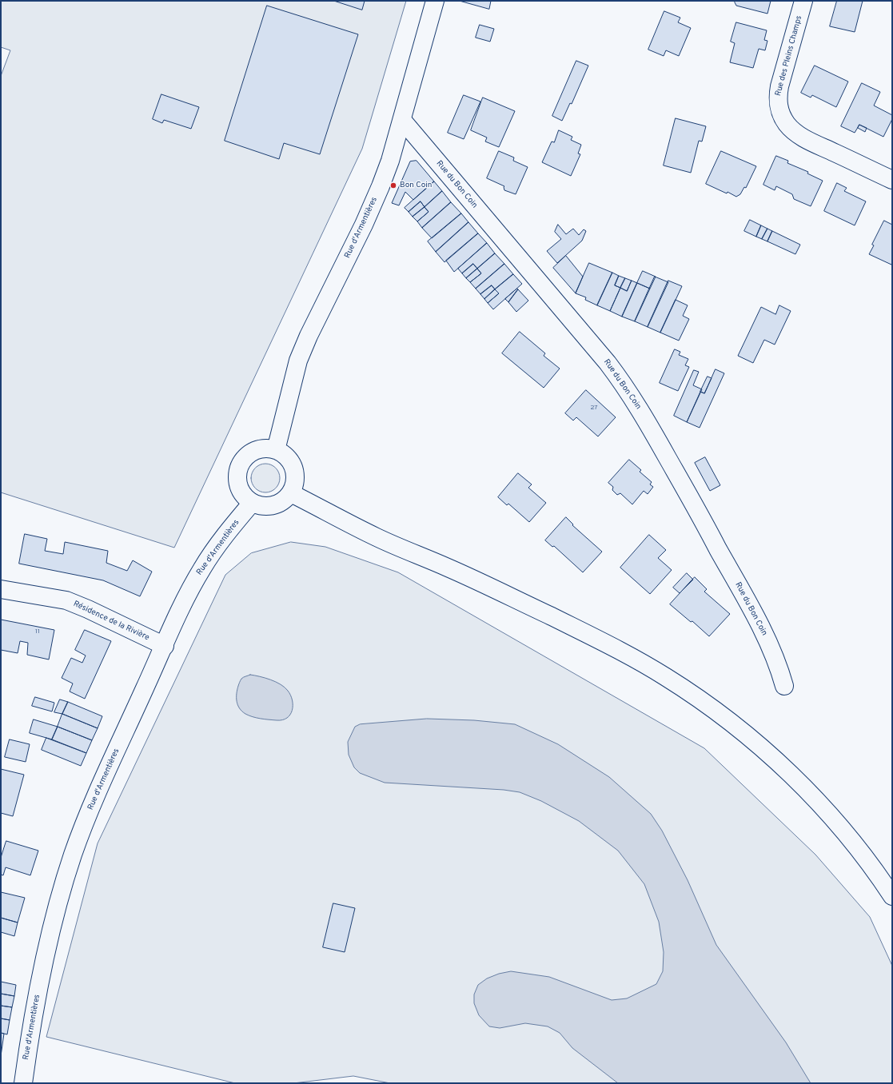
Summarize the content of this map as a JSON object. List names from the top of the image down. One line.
{"streets":{"street":["Rue des Pleins Champs","Rue du Bon Coin","Rue d'Armentières","Résidence de la Rivière"]},"crossings":[["Rue du Bon Coin","Rue d'Armentières"],["Rue d'Armentières","Résidence de la Rivière"]],"places":["Bon Coin"],"house_numbers":["27","11"]}
